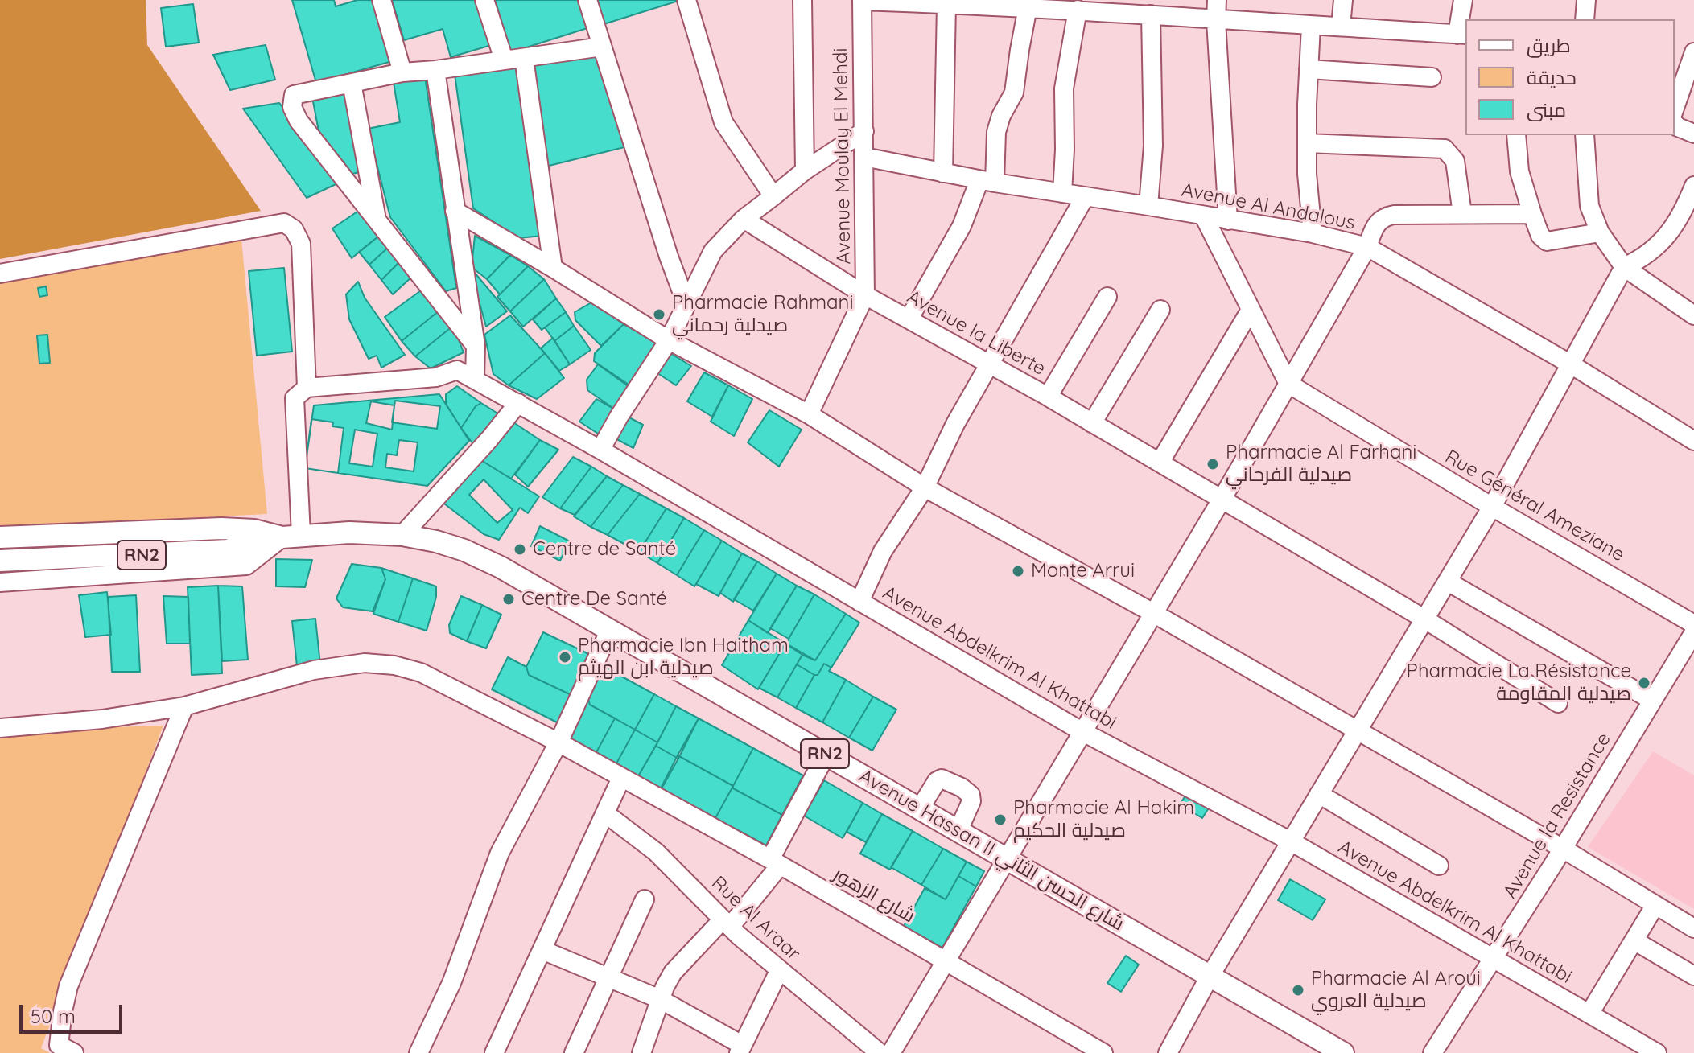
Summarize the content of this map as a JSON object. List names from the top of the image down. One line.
{"streets":{"main road":["RN2","Avenue Hassan II شارع الحسن الثاني"],"street":["Avenue Moulay El Mehdi","Avenue Al Andalous","Avenue la Liberte","Rue Général Ameziane","Avenue Abdelkrim Al Khattabi","Avenue la Resistance","شارع الزهور","Rue Al Araar"]},"crossings":[["Avenue Moulay El Mehdi","Avenue Al Andalous"],["Avenue Moulay El Mehdi","Avenue la Liberte"],["Avenue Abdelkrim Al Khattabi","Avenue la Resistance"]],"places":["Pharmacie Rahmani صيدلية رحماني","Pharmacie Al Farhani صيدلية الفرحاني","Centre de Santé","Monte Arrui","Centre De Santé","Pharmacie Ibn Haitham صيدلية ابن الهيثم","Pharmacie La Résistance صيدلية المقاومة","Pharmacie Al Hakim صيدلية الحكيم","Pharmacie Al Aroui صيدلية العروي"],"legend":["طريق","حديقة","مبنى"],"scale_bar":"50 m"}
